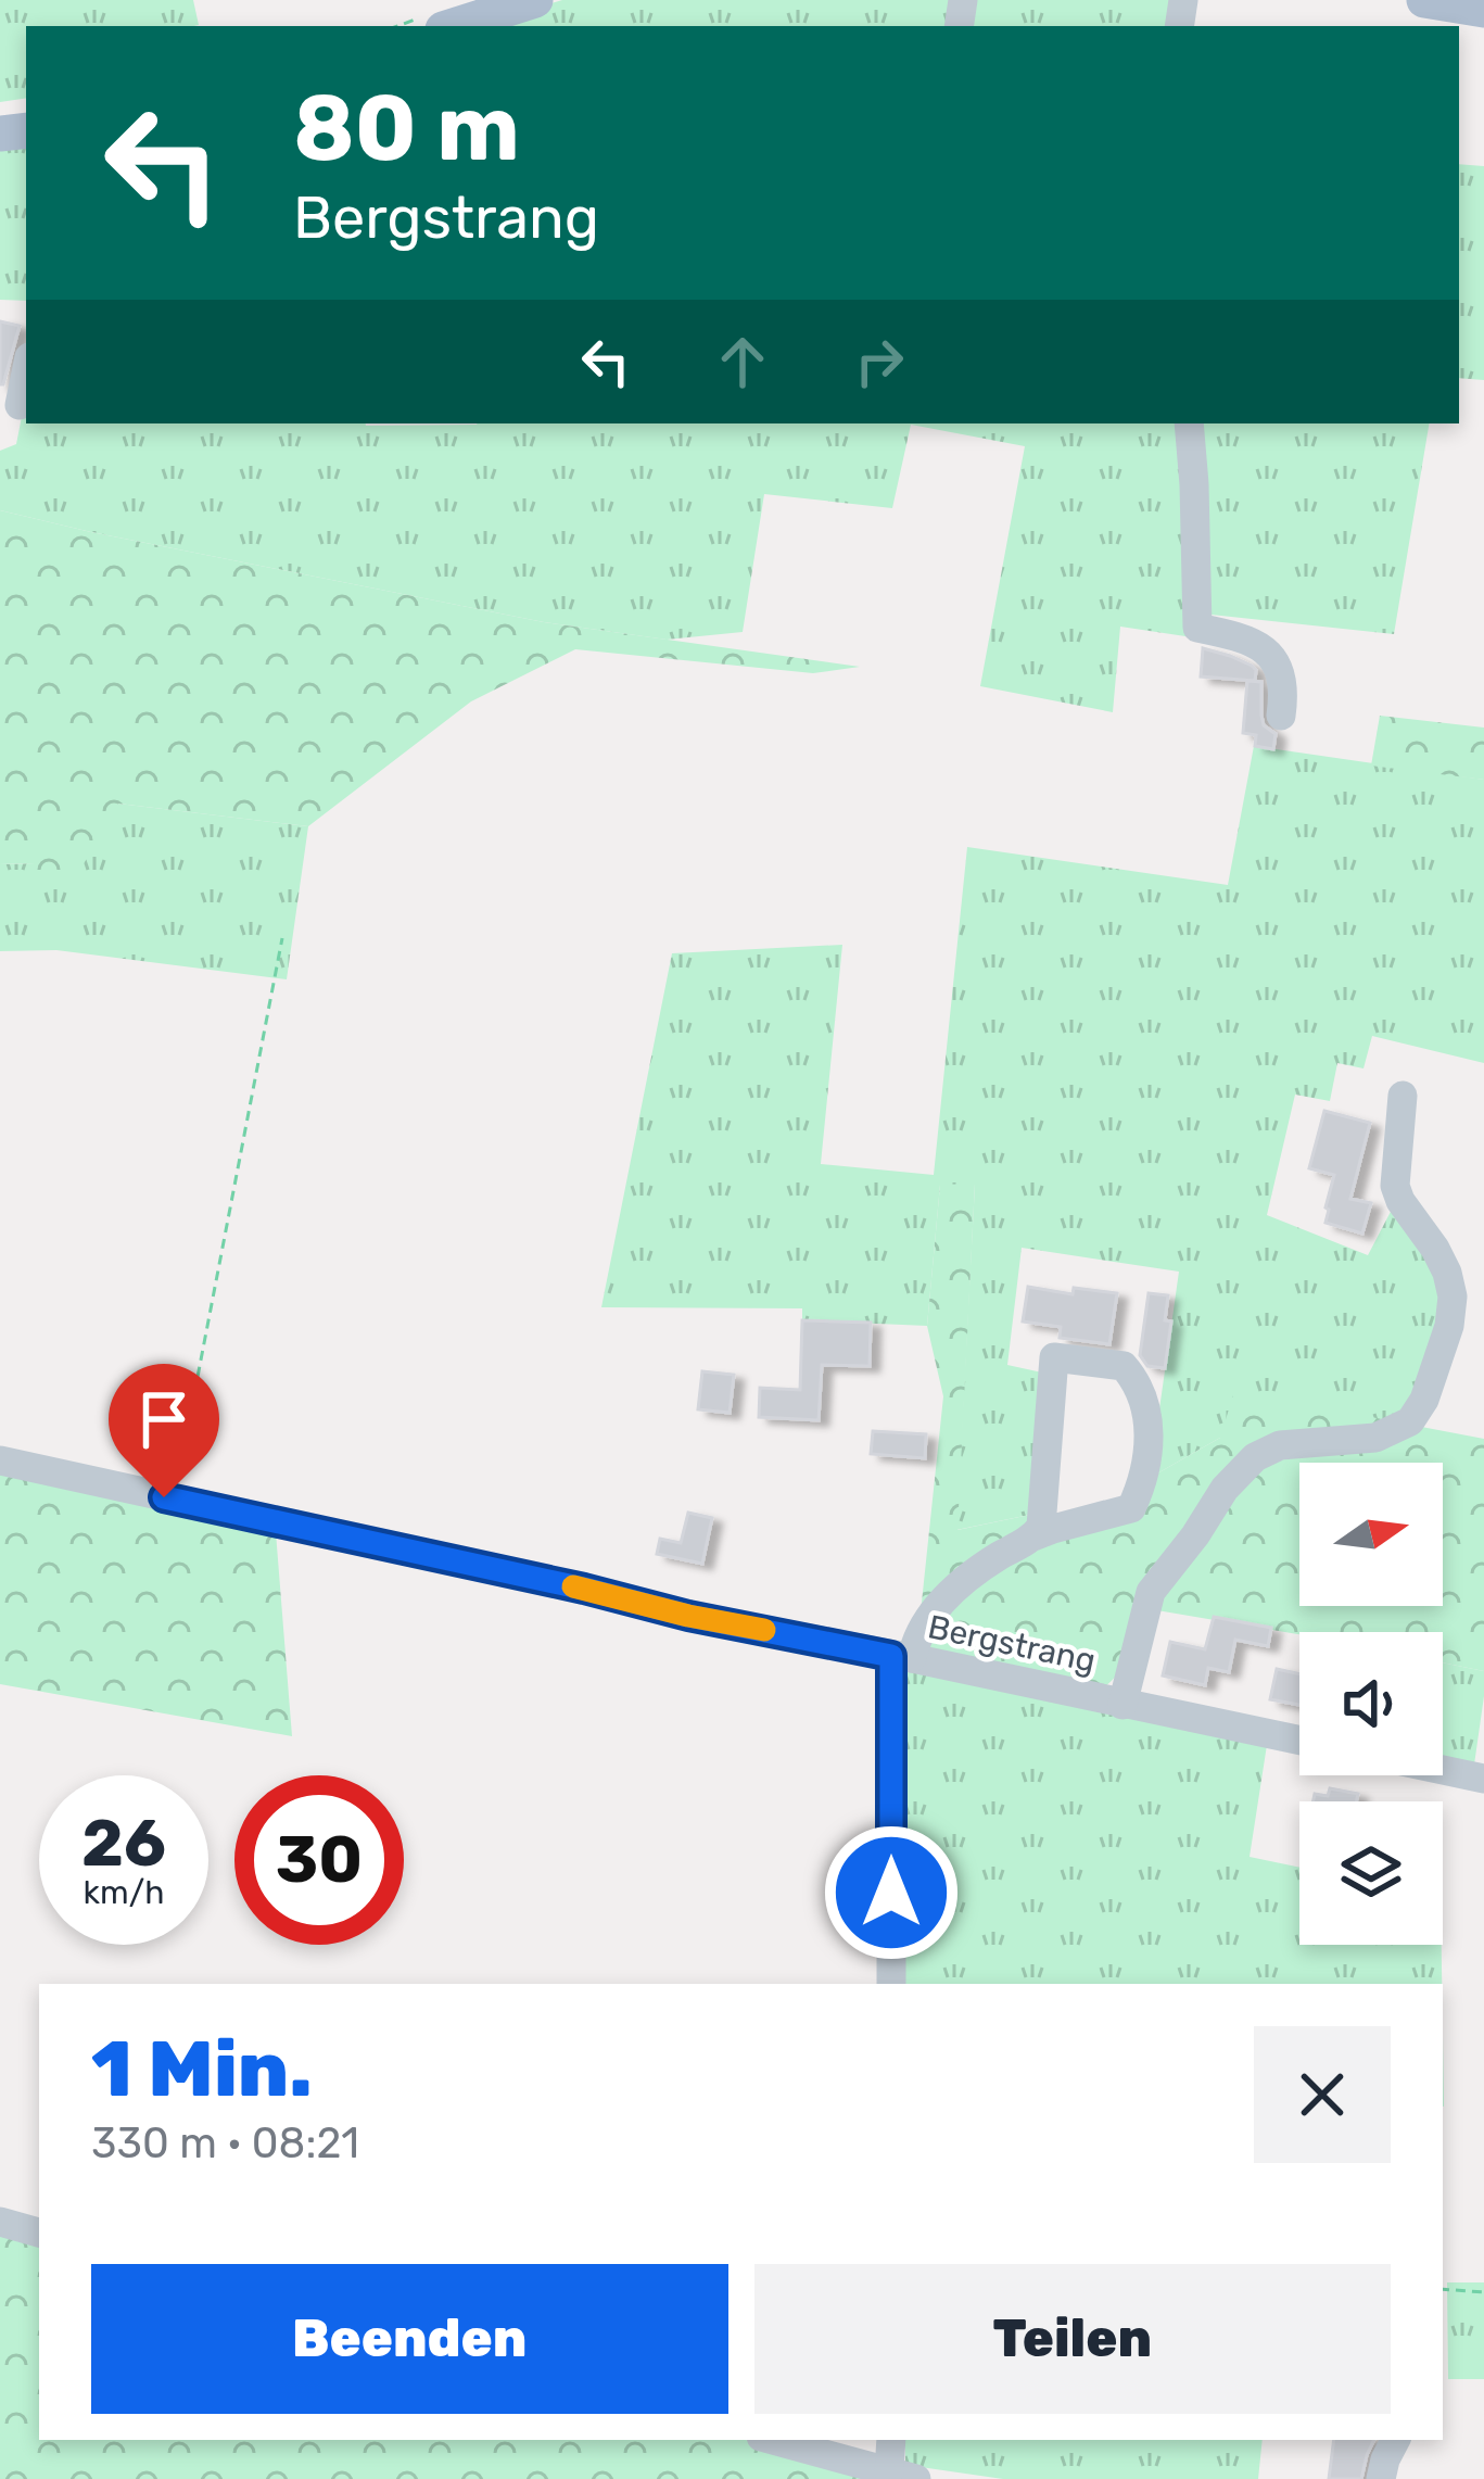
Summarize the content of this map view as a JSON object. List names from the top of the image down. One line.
{"streets":{"street":["Bergstrang"]},"north":"right","page":{"turn":["80 m","Bergstrang"],"speed":"26 km/h","limit":"30","heading":["1 Min.","330 m · 08:21"],"buttons":["Beenden","Teilen"]}}
